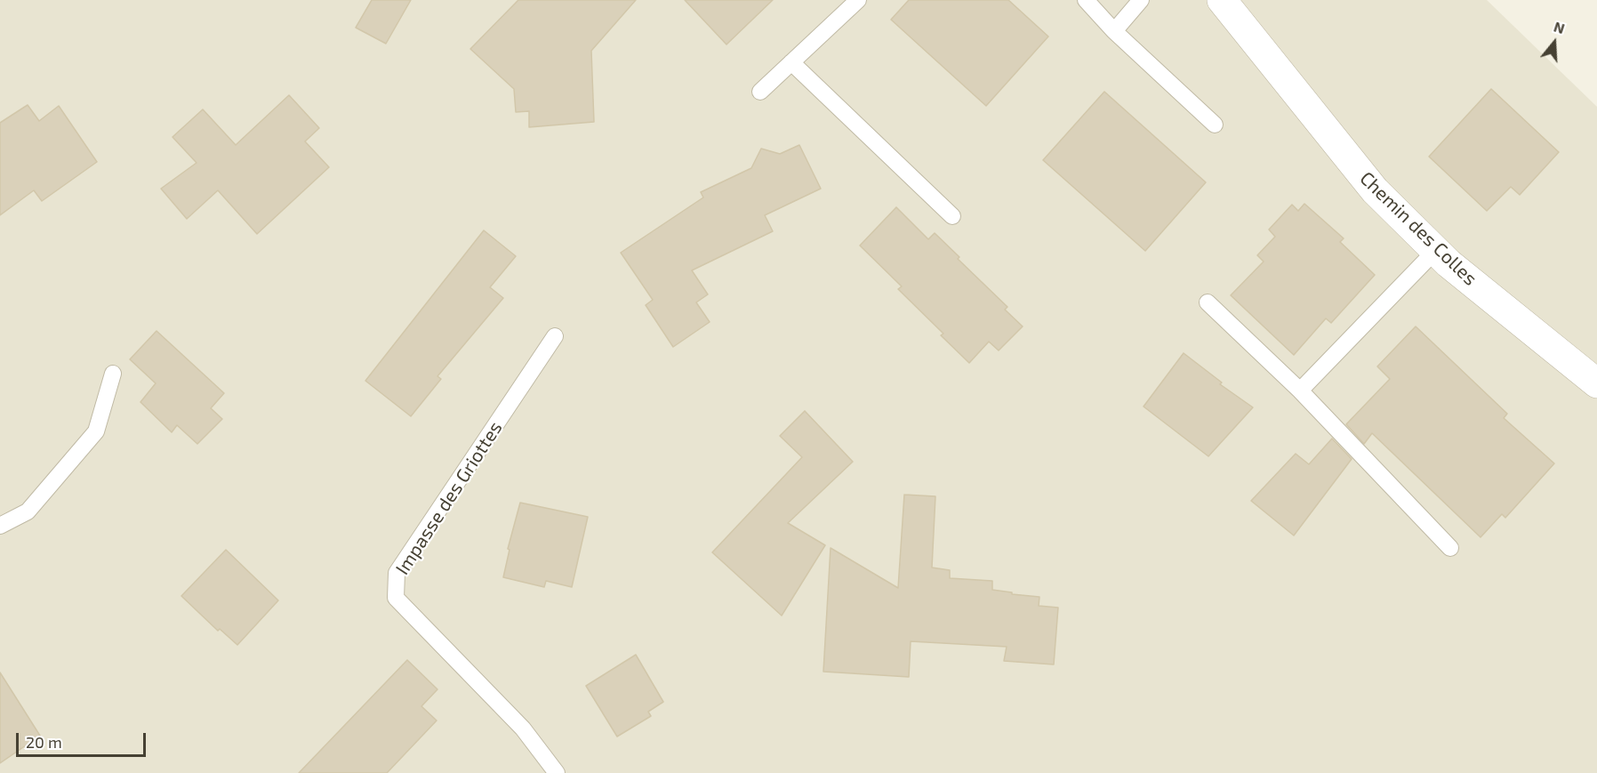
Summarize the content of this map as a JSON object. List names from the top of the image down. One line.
{"streets":{"street":["Chemin des Colles"],"lane":["Impasse des Griottes"]},"scale_bar":"20 m","north":"top"}
